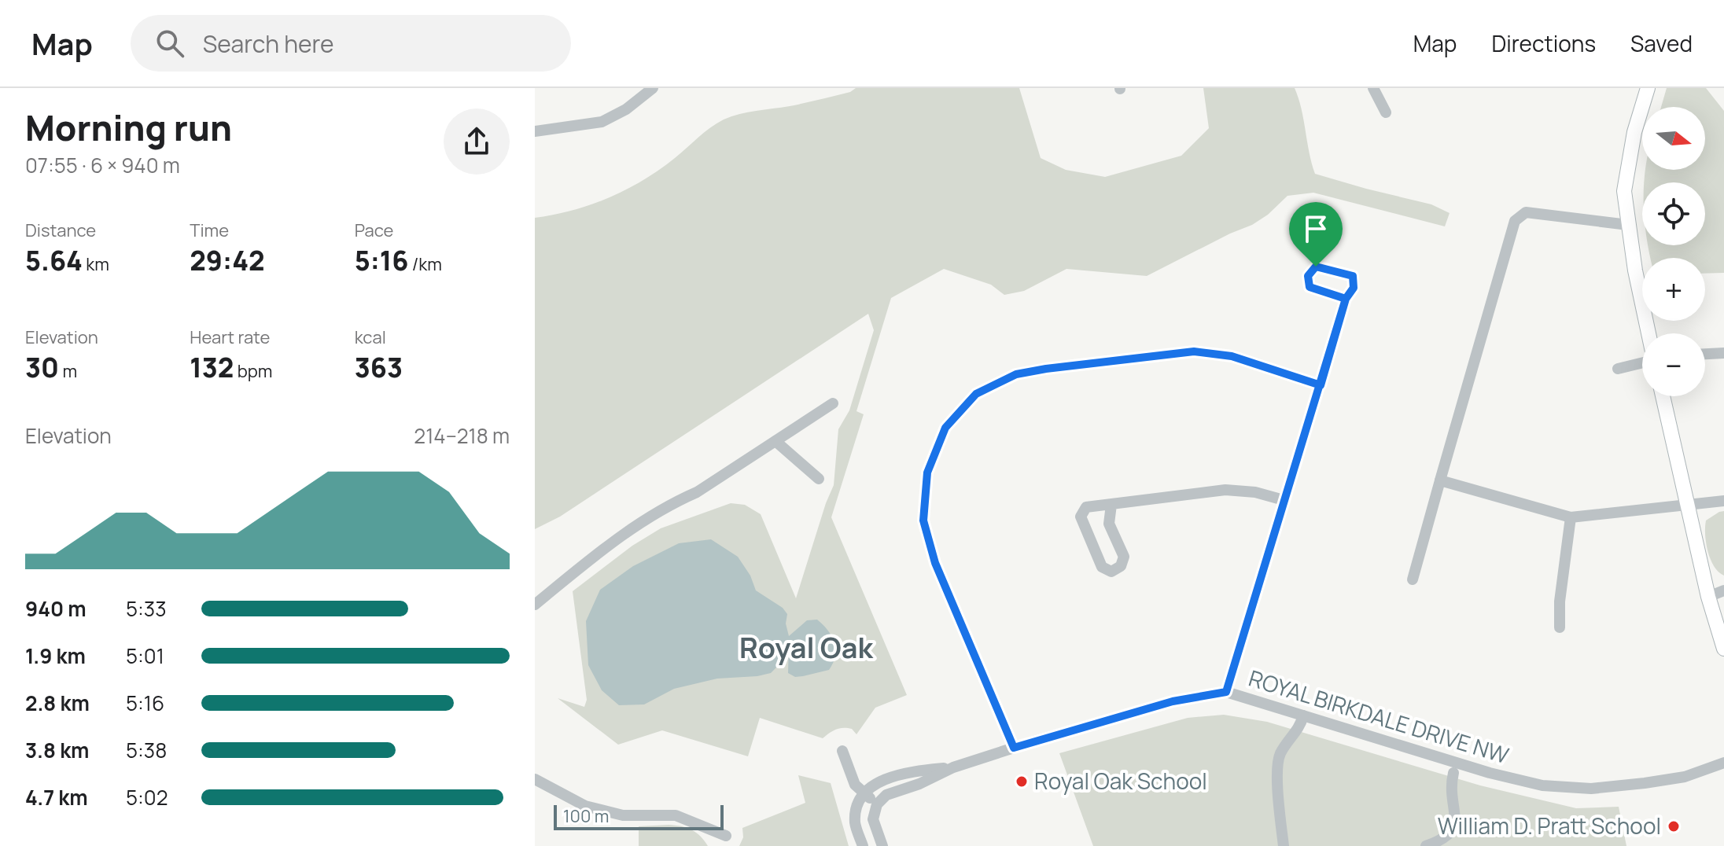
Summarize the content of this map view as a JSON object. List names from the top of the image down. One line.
{"streets":{"street":["ROYAL BIRKDALE DRIVE NW"]},"districts":["Royal Oak"],"places":["Royal Oak School","William D. Pratt School"],"scale_bar":"100 m","north":"right","page":{"header":"Map","search":"Search here","nav":["Map","Directions","Saved"],"heading":["Morning run","07:55 · 6 × 940 m"],"map_buttons":["+","−"],"stats":[["Distance","5.64 km"],["Time","29:42"],["Pace","5:16 /km"],["Elevation","30 m"],["Heart rate","132 bpm"],["kcal","363"]],"chart":["Elevation","214–218 m"],"list":[{"name":"940 m","note":"5:33"},{"name":"1.9 km","note":"5:01"},{"name":"2.8 km","note":"5:16"},{"name":"3.8 km","note":"5:38"},{"name":"4.7 km","note":"5:02"}],"scale":"100 m"}}
